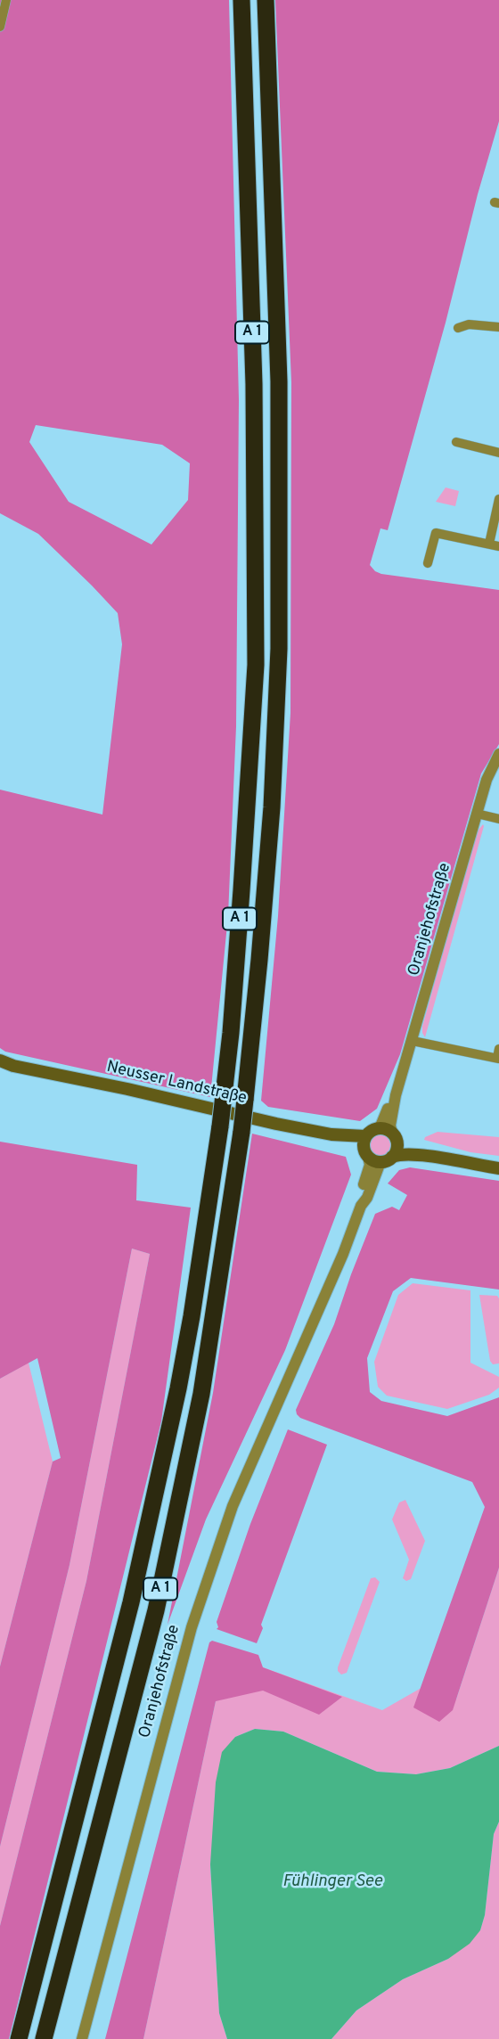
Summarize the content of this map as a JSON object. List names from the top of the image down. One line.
{"streets":{"highway":["A 1"],"main road":["Neusser Landstraße"],"street":["Oranjehofstraße"]},"crossings":[["Oranjehofstraße","Neusser Landstraße"]],"water":["Fühlinger See"]}
